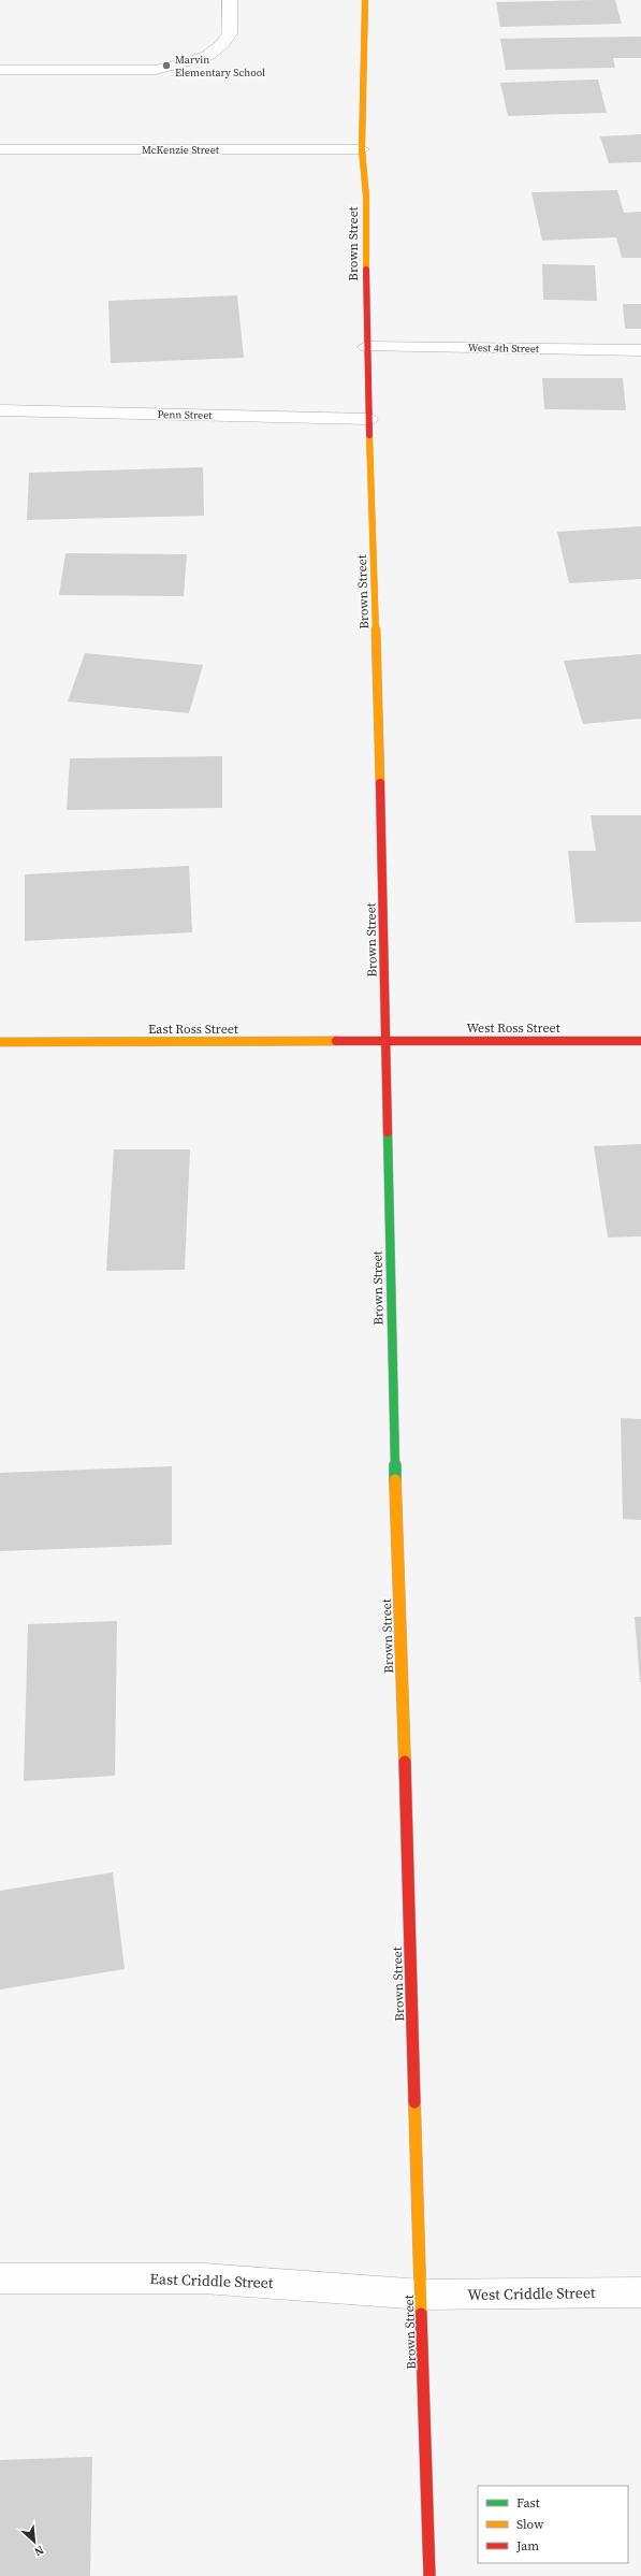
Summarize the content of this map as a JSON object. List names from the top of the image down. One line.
{"streets":{"main road":["Brown Street","West Ross Street","East Ross Street"],"street":["McKenzie Street","West 4th Street","Penn Street","East Criddle Street","West Criddle Street"]},"crossings":[["McKenzie Street","Brown Street"],["Brown Street","West 4th Street"],["Brown Street","Penn Street"],["Brown Street","West Ross Street"],["Brown Street","East Ross Street"],["Brown Street","East Criddle Street"],["Brown Street","West Criddle Street"],["West Ross Street","East Ross Street"],["East Criddle Street","West Criddle Street"]],"places":["Marvin Elementary School"],"legend":["Fast","Slow","Jam"],"north":"bottom right"}
